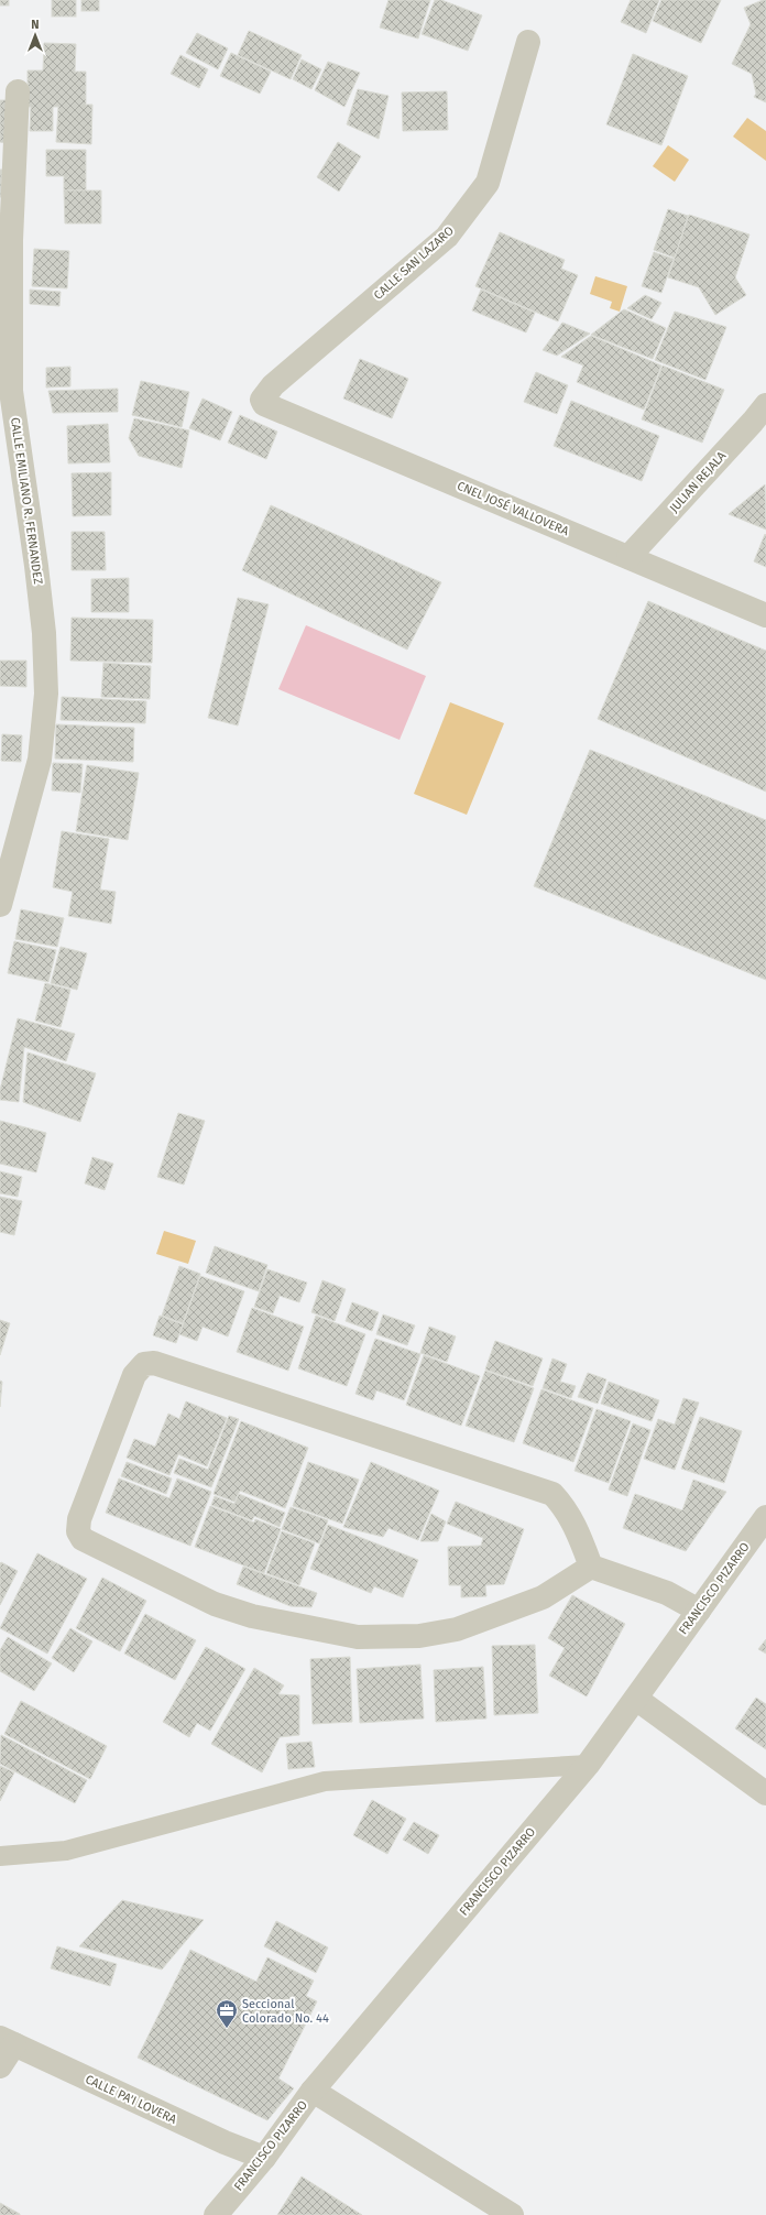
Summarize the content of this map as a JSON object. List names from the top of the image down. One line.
{"streets":{"street":["CALLE SAN LAZARO","JULIAN REJALA","CALLE EMILIANO R. FERNANDEZ","CNEL JOSÉ VALLOVERA","FRANCISCO PIZARRO","CALLE PA'I LOVERA"]},"crossings":[["CALLE SAN LAZARO","CNEL JOSÉ VALLOVERA"],["JULIAN REJALA","CNEL JOSÉ VALLOVERA"],["FRANCISCO PIZARRO","CALLE PA'I LOVERA"]],"places":{"office":["Seccional Colorado No. 44"]},"north":"top"}
